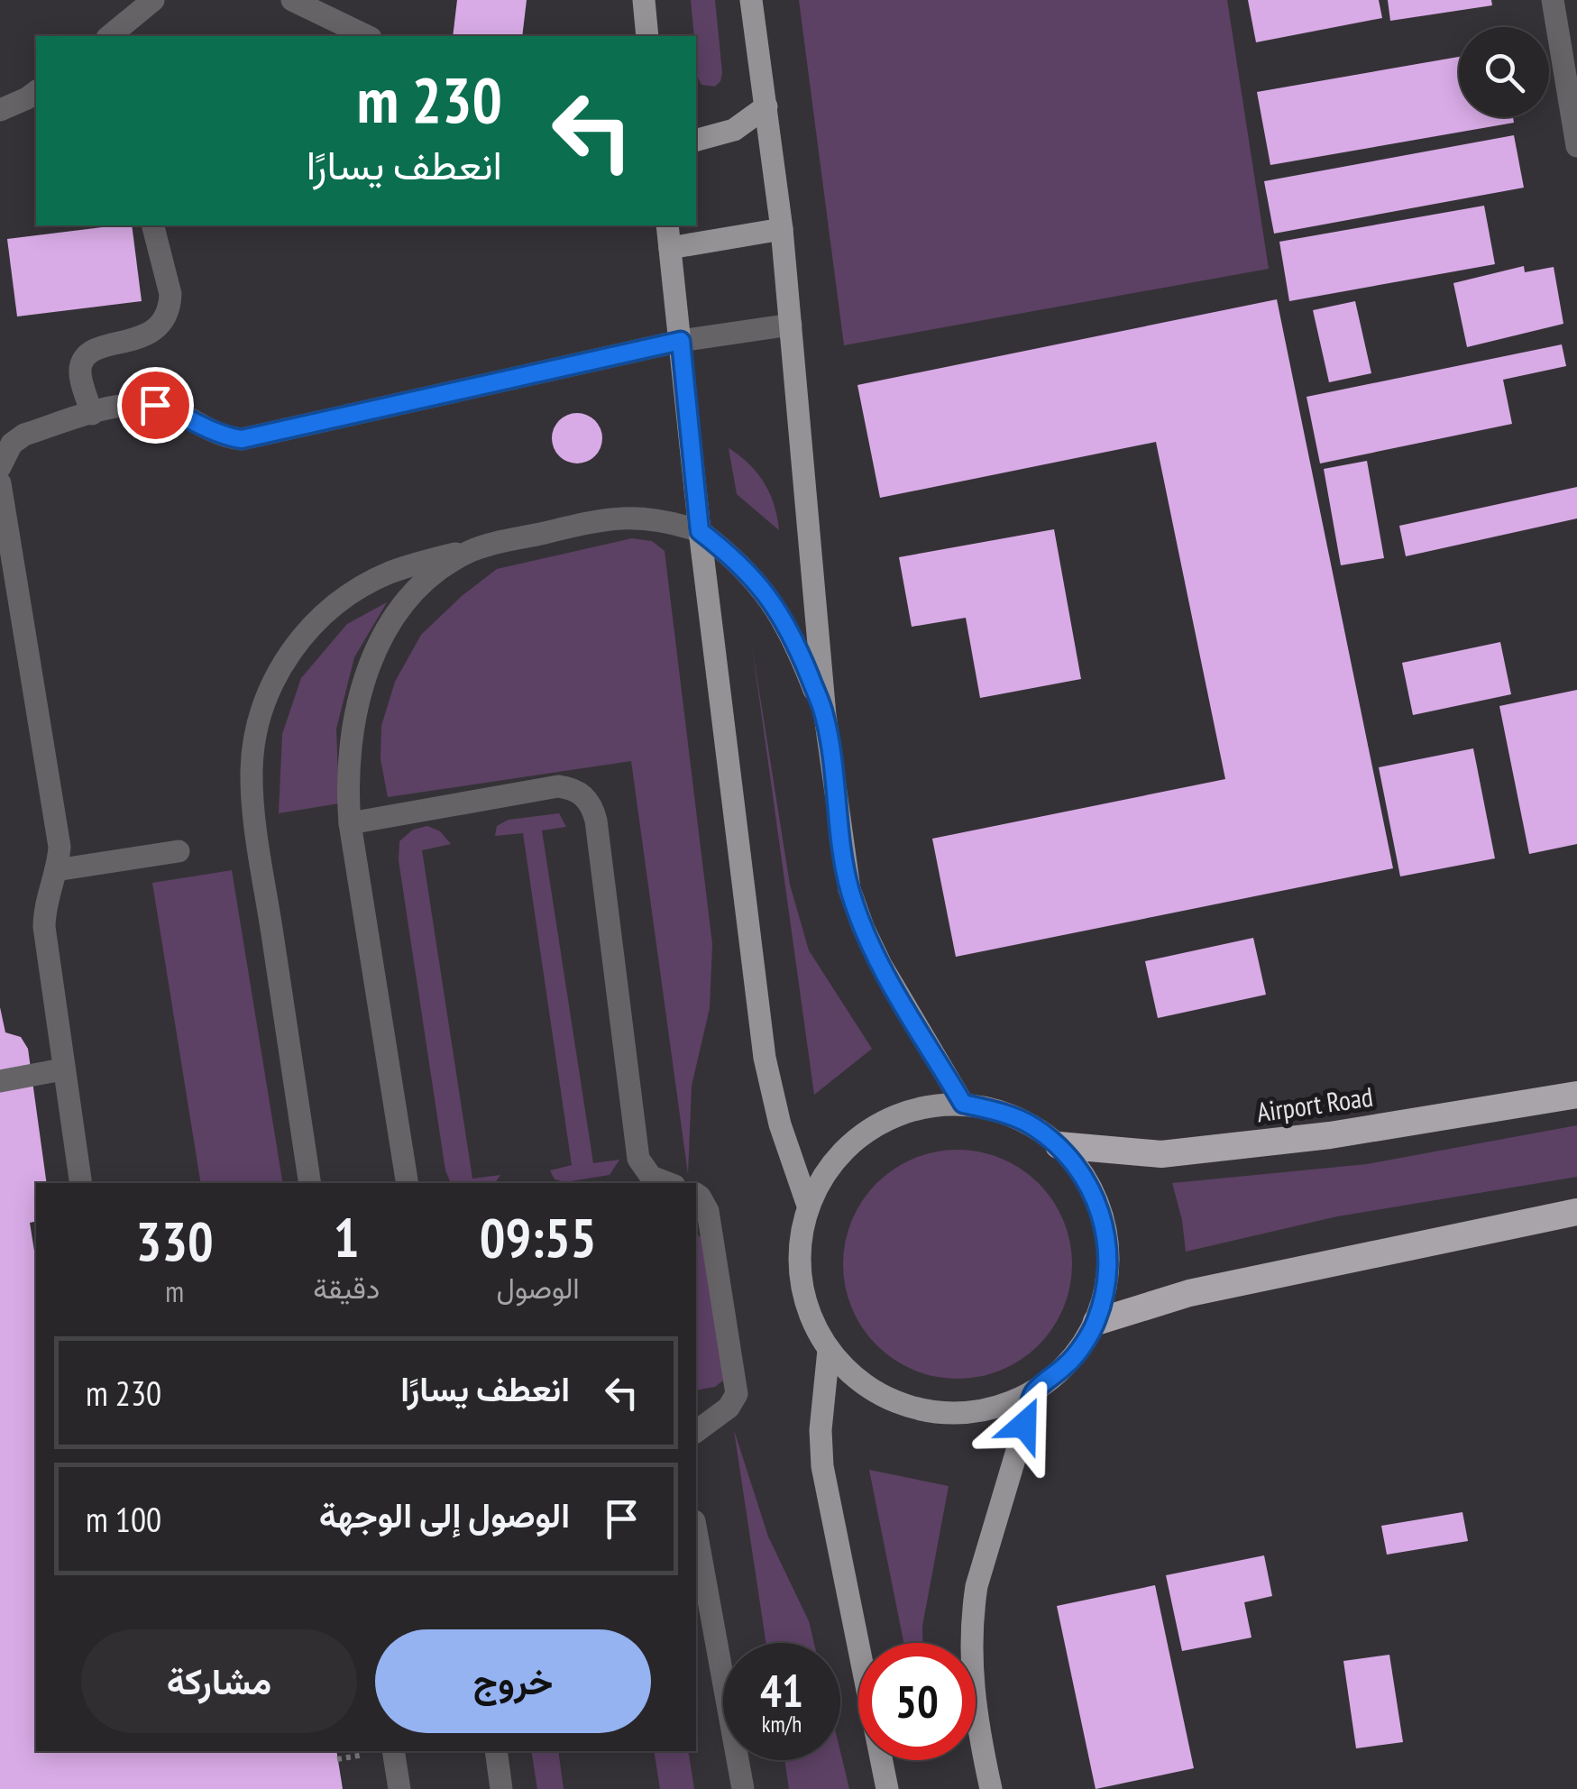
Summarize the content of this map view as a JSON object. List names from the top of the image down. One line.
{"streets":{"highway":["Airport Road"]},"page":{"turn":["230 m","انعطف يسارًا"],"eta":["09:55","الوصول","1","دقيقة","330","m"],"list":[{"name":"انعطف يسارًا","value":"230 m"},{"name":"الوصول إلى الوجهة","value":"100 m"}],"buttons":["خروج","مشاركة"],"speed":"41 km/h","limit":"50"}}
